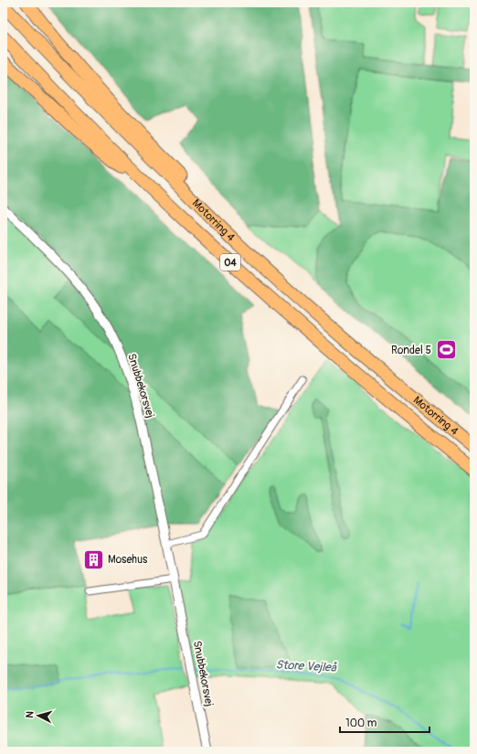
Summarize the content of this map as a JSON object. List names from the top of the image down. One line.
{"streets":{"highway":["Motorring 4","O4"],"street":["Snubbekorsvej"]},"crossings":[["Motorring 4","O4"]],"water":["Store Vejleå"],"places":{"sports":["Rondel 5"],"building":["Mosehus"]},"scale_bar":"100 m","north":"left"}
